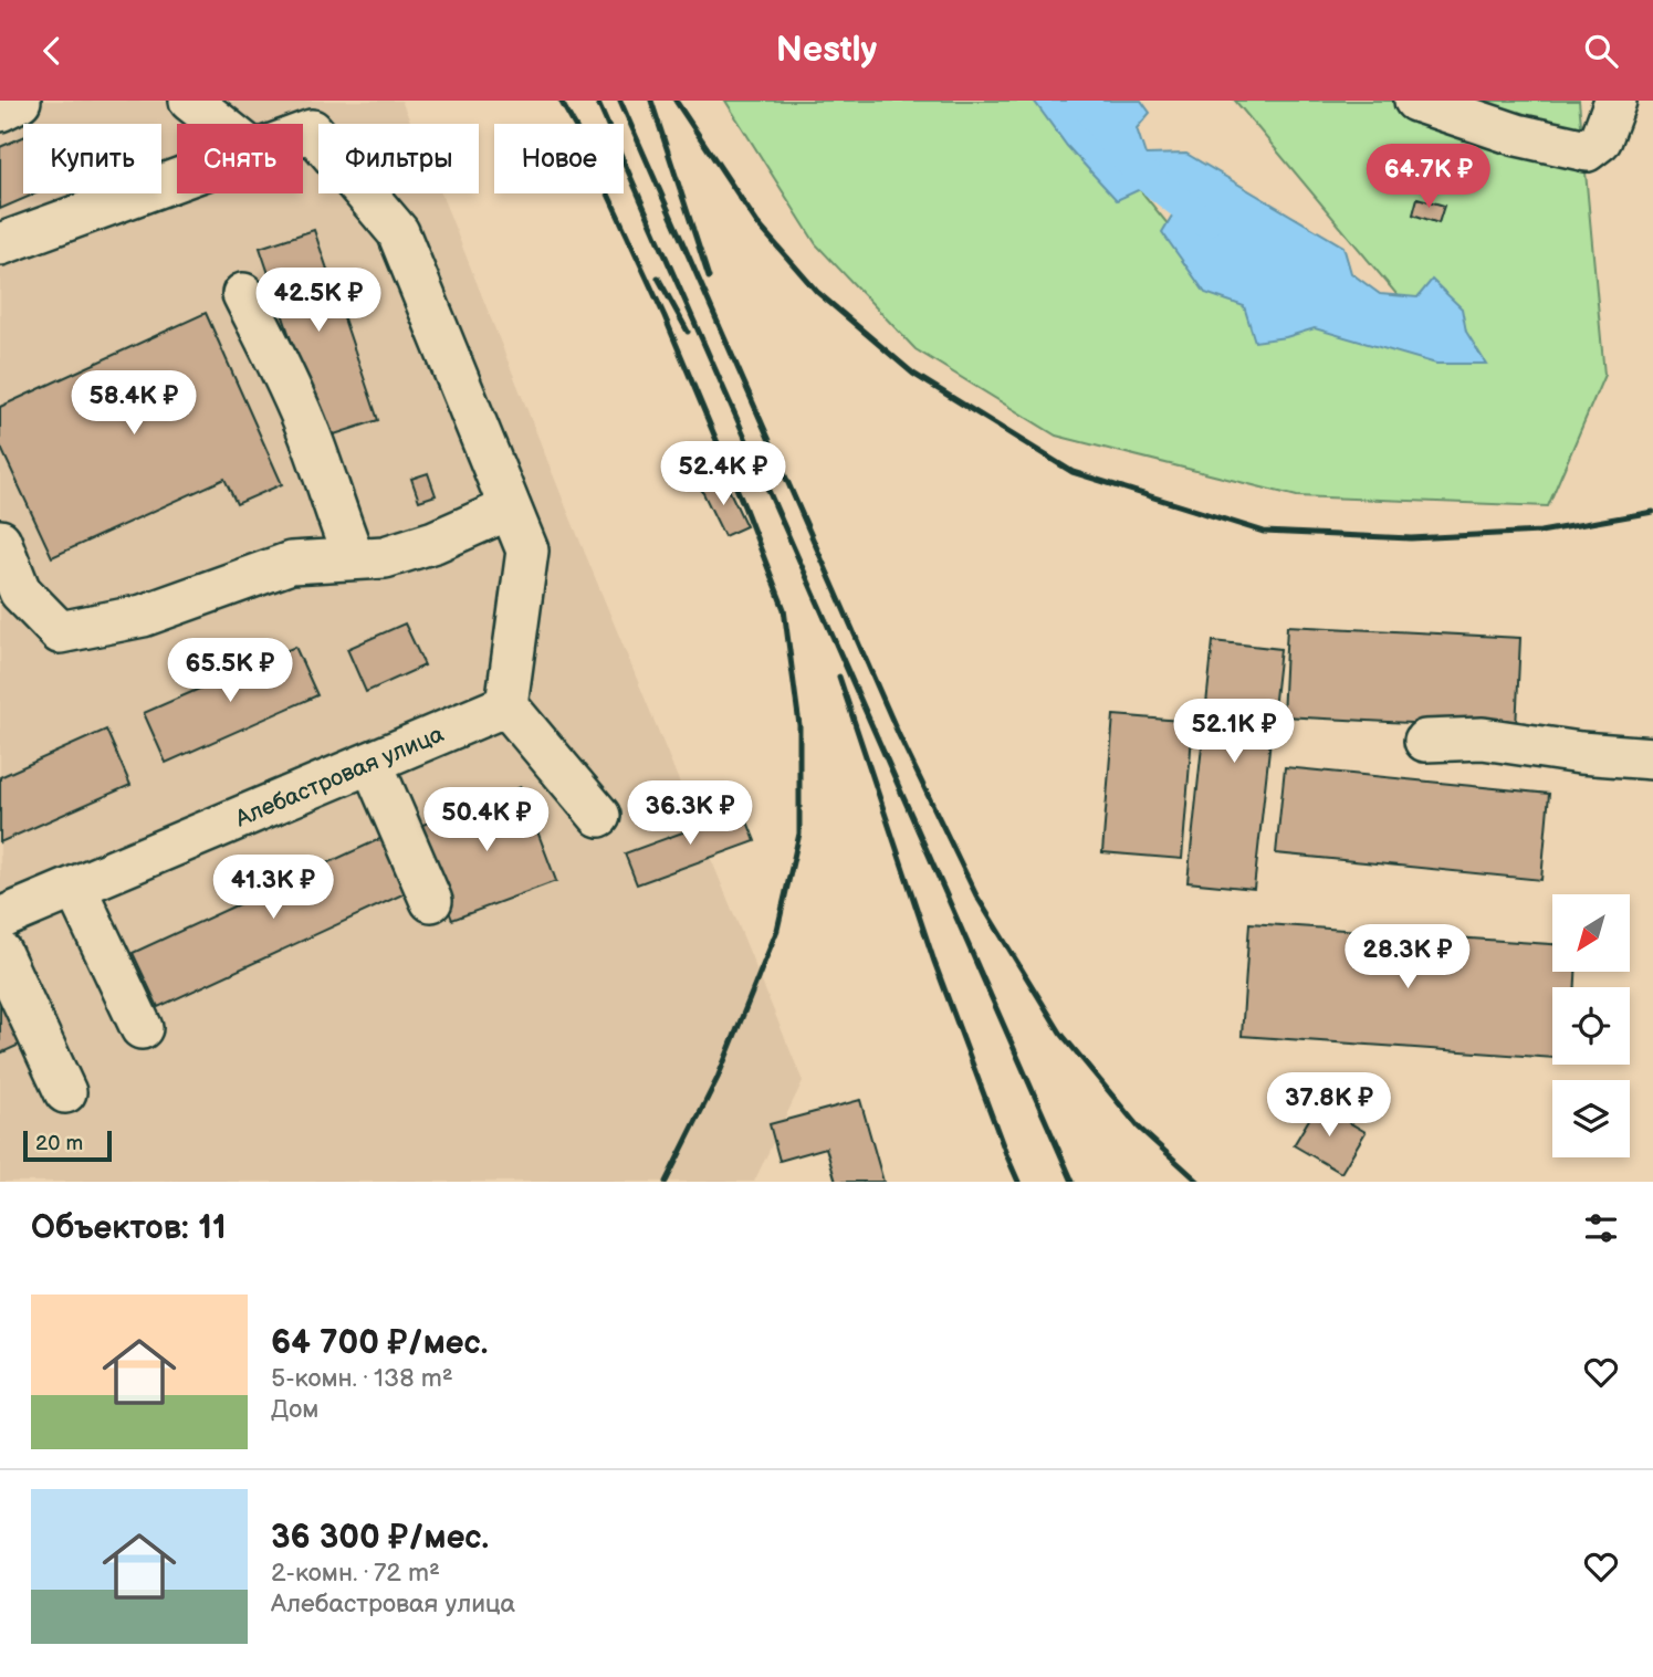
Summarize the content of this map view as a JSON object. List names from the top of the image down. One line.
{"streets":{"street":["Алебастровая улица"]},"scale_bar":"20 m","north":"bottom left","page":{"header":"Nestly","chip":["Купить","Снять","Фильтры","Новое"],"price":["64.7K ₽","42.5K ₽","58.4K ₽","52.4K ₽","65.5K ₽","52.1K ₽","36.3K ₽","50.4K ₽","41.3K ₽","28.3K ₽","37.8K ₽"],"scale":"20 m","heading":"Объектов: 11","list":[{"name":"64 700 ₽/мес.","note":"5-комн. · 138 m² · Дом"},{"name":"36 300 ₽/мес.","note":"2-комн. · 72 m² · Алебастровая улица"}]}}
